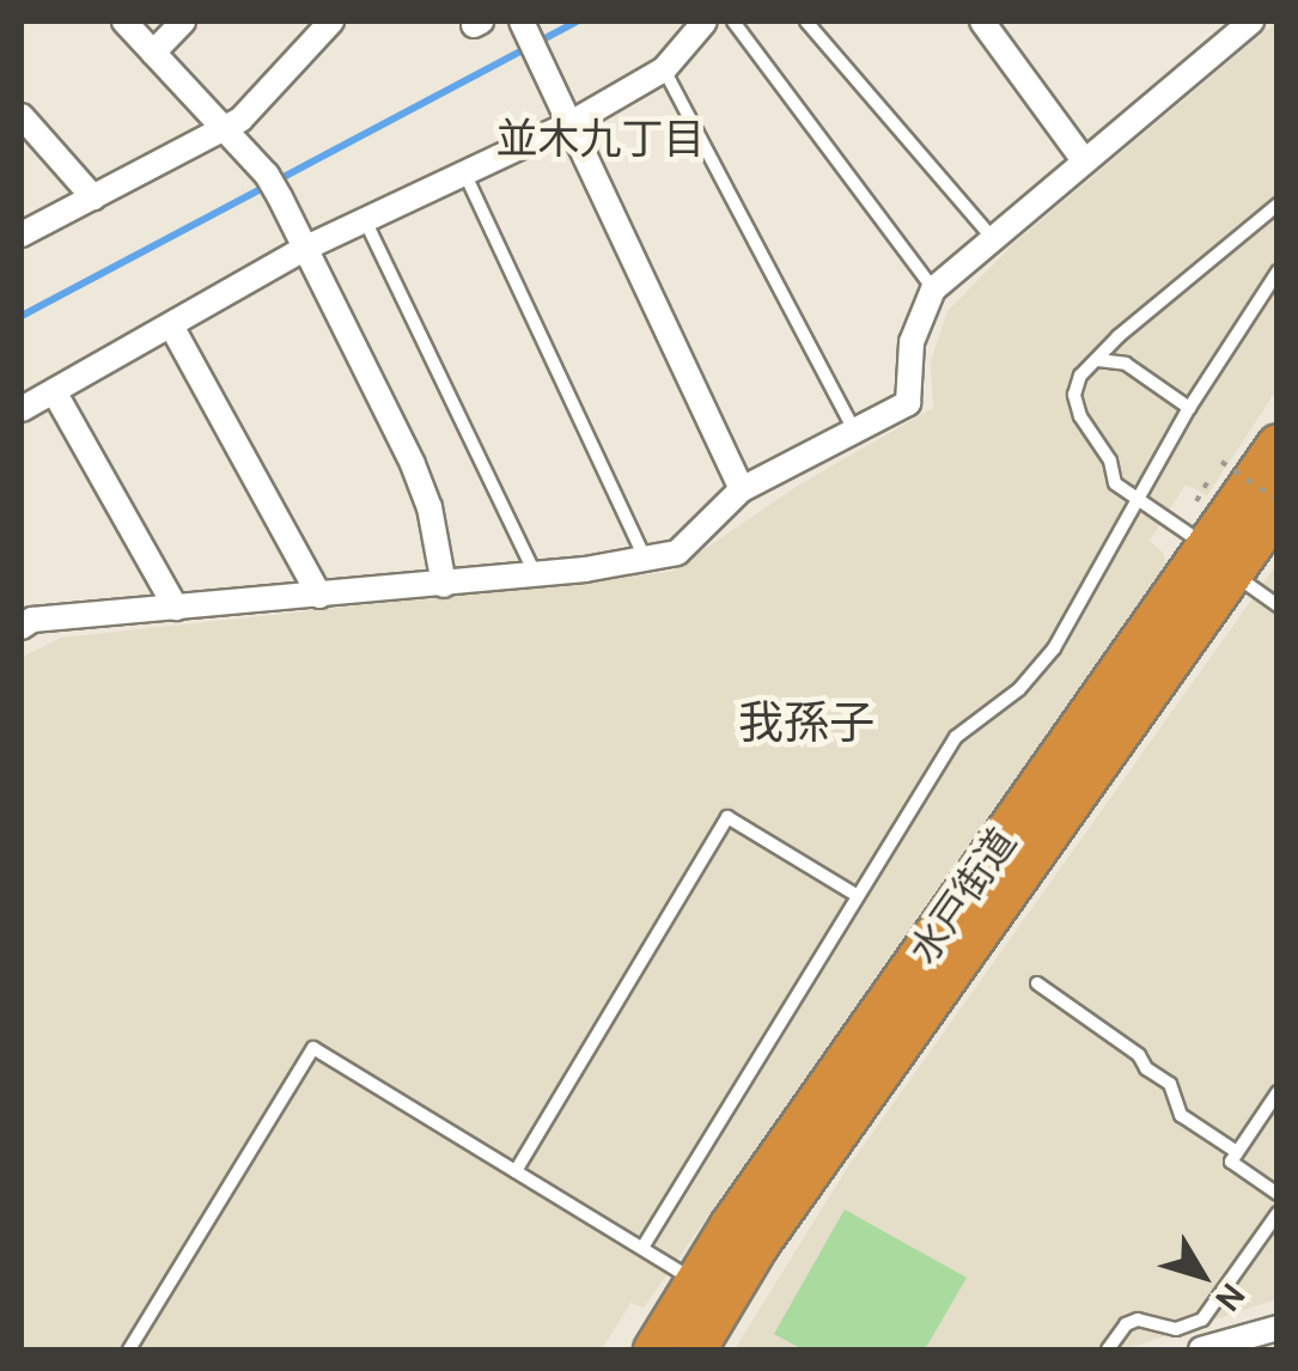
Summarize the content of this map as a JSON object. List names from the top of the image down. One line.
{"streets":{"highway":["水戸街道"]},"districts":["並木九丁目","我孫子"],"north":"bottom right"}
